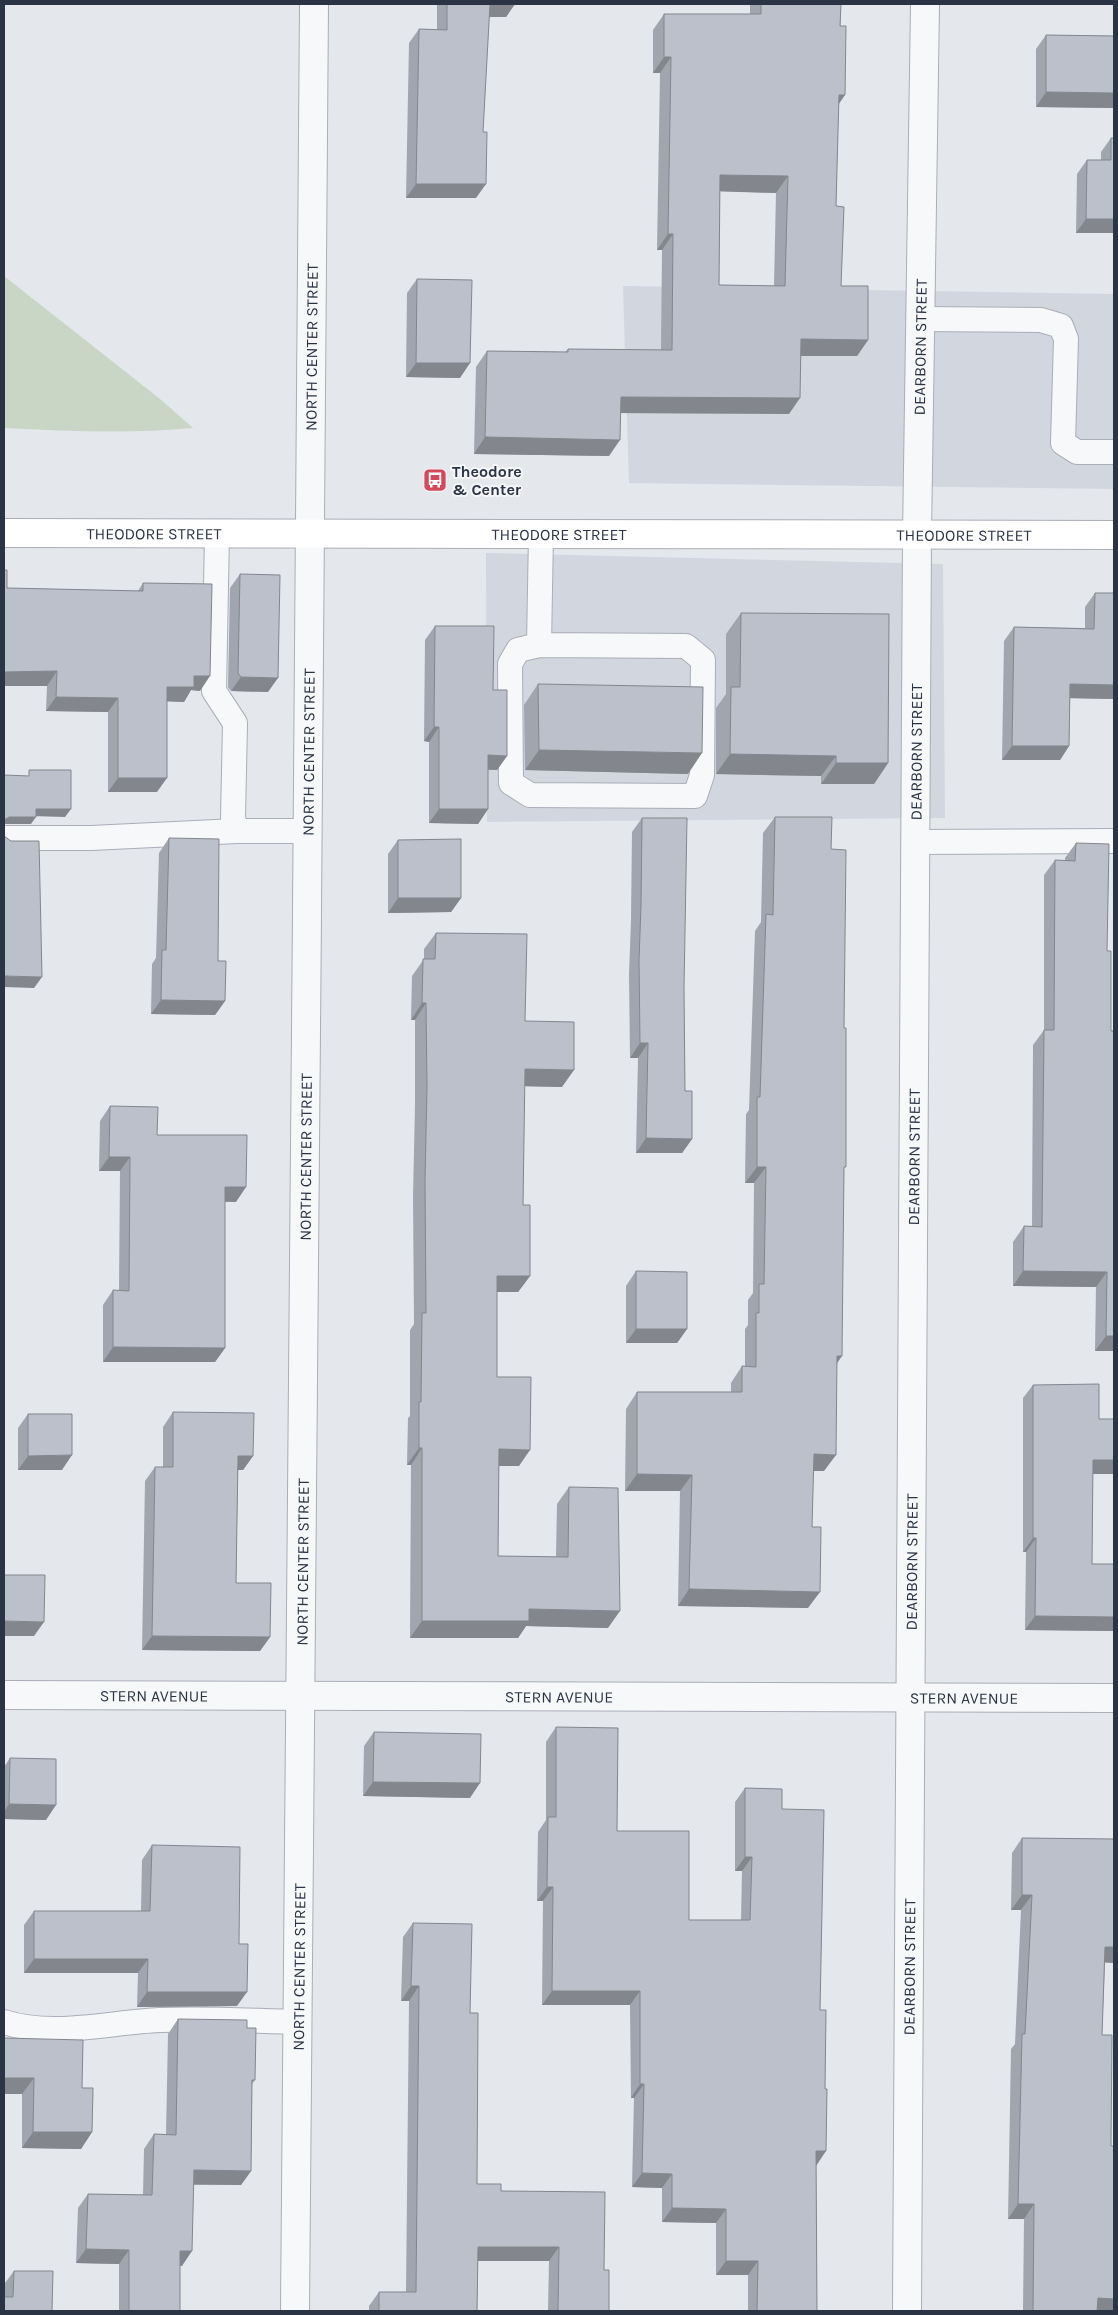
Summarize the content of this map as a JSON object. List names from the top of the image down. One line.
{"streets":{"main road":["THEODORE STREET"],"street":["NORTH CENTER STREET","DEARBORN STREET","STERN AVENUE"]},"crossings":[["NORTH CENTER STREET","THEODORE STREET"],["NORTH CENTER STREET","STERN AVENUE"],["DEARBORN STREET","THEODORE STREET"],["DEARBORN STREET","STERN AVENUE"]],"places":{"bus stop":["Theodore & Center"]}}
